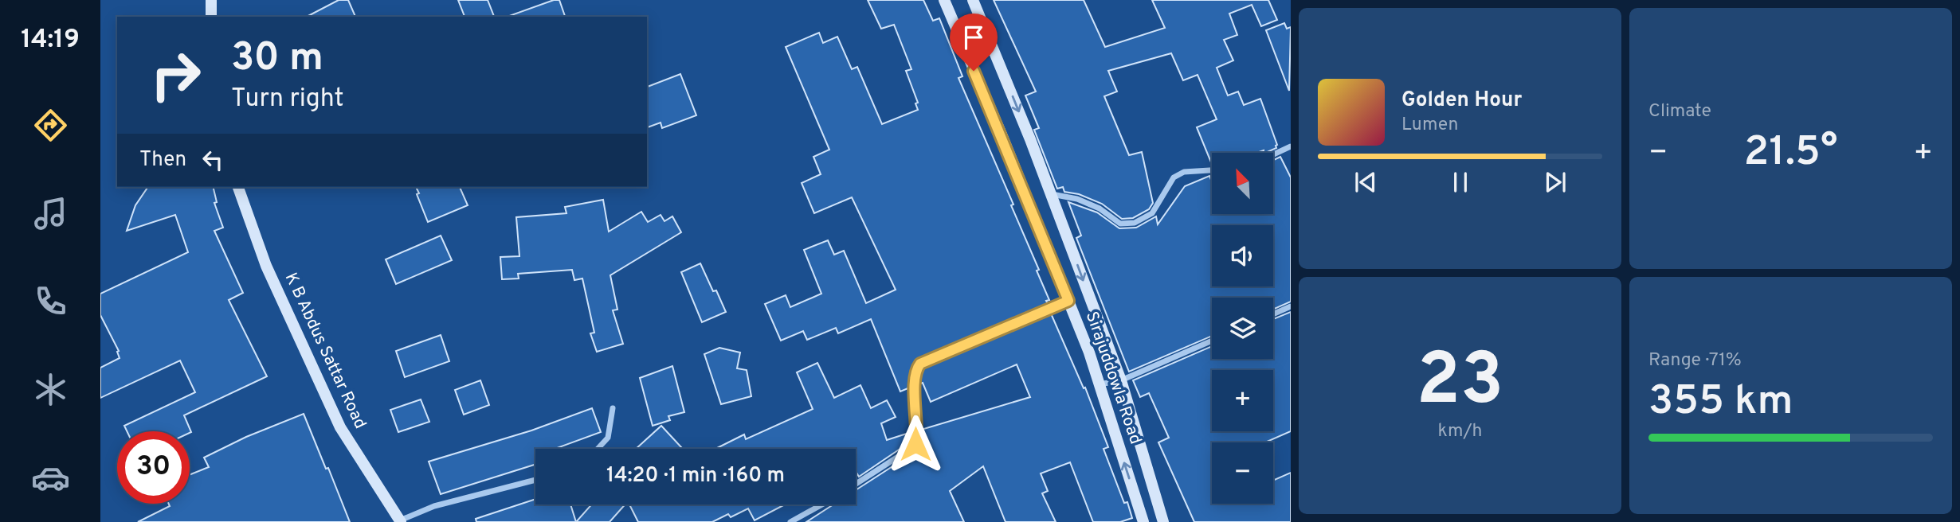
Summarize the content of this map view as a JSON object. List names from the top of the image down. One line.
{"streets":{"main road":["K B Abdus Sattar Road","Sirajuddowla Road"]},"north":"top left","page":{"tabs":"14:19","tile":["Climate",["23","km/h"],["Range · 71%","355 km"]],"turn":["30 m","Turn right"],"song":["Golden Hour","Lumen"],"heat":["−","21.5°","+"],"then":"Then","map_buttons":["+","−"],"limit":"30","trip":"14:20 · 1 min · 160 m"}}
